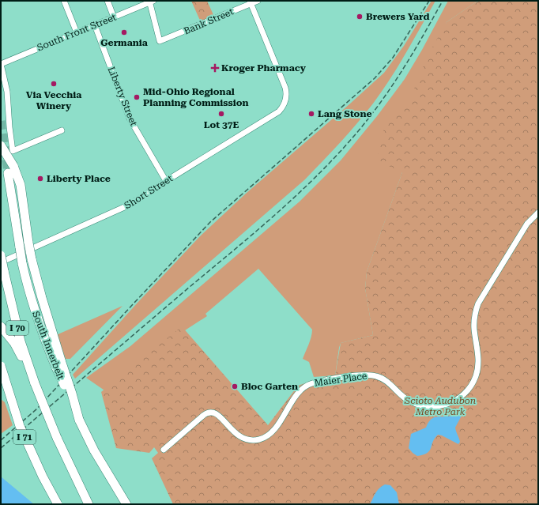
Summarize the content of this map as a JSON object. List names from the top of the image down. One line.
{"streets":{"highway":["I 70","South Innerbelt","I 71"],"street":["Bank Street","South Front Street","Liberty Street","Short Street","Maier Place"]},"crossings":[["Bank Street","South Front Street"],["Bank Street","Short Street"],["South Front Street","Liberty Street"],["Liberty Street","Short Street"]],"parks":["Scioto Audubon Metro Park"],"places":{"other":["Brewers Yard","Germania","Via Vecchia Winery","Mid-Ohio Regional Planning Commission","Lot 37E","Lang Stone","Liberty Place","Bloc Garten"],"health":["Kroger Pharmacy"]}}
